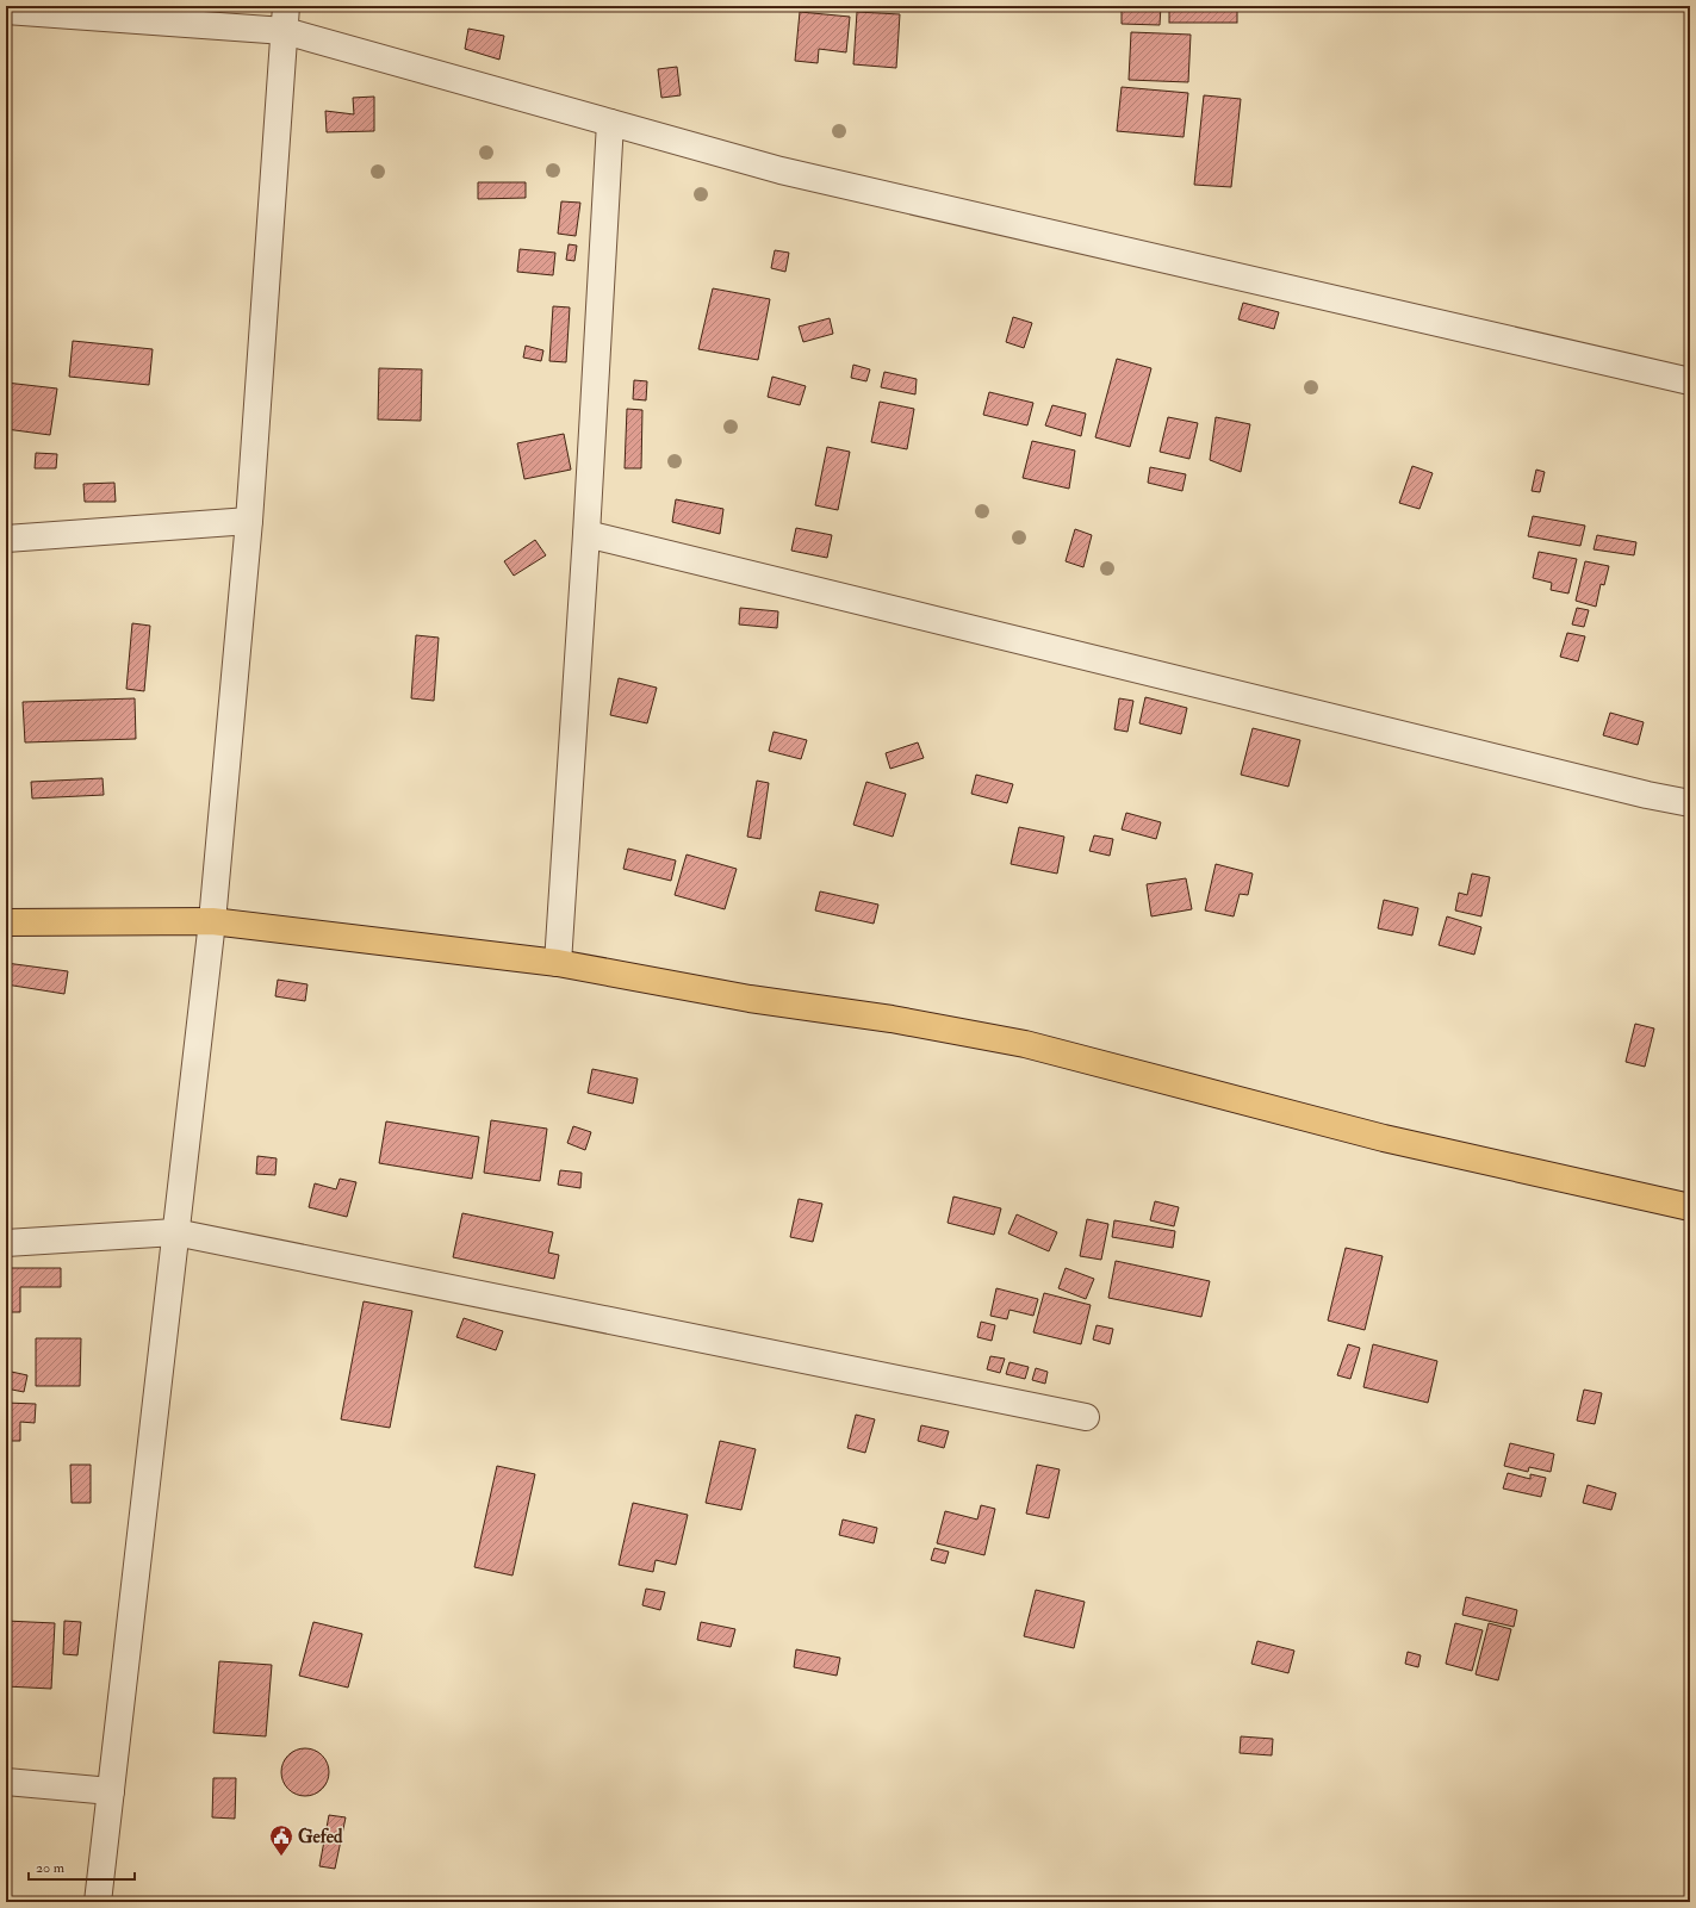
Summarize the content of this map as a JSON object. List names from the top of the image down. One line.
{"places":{"public building":["Gefed"]},"scale_bar":"20 m"}
